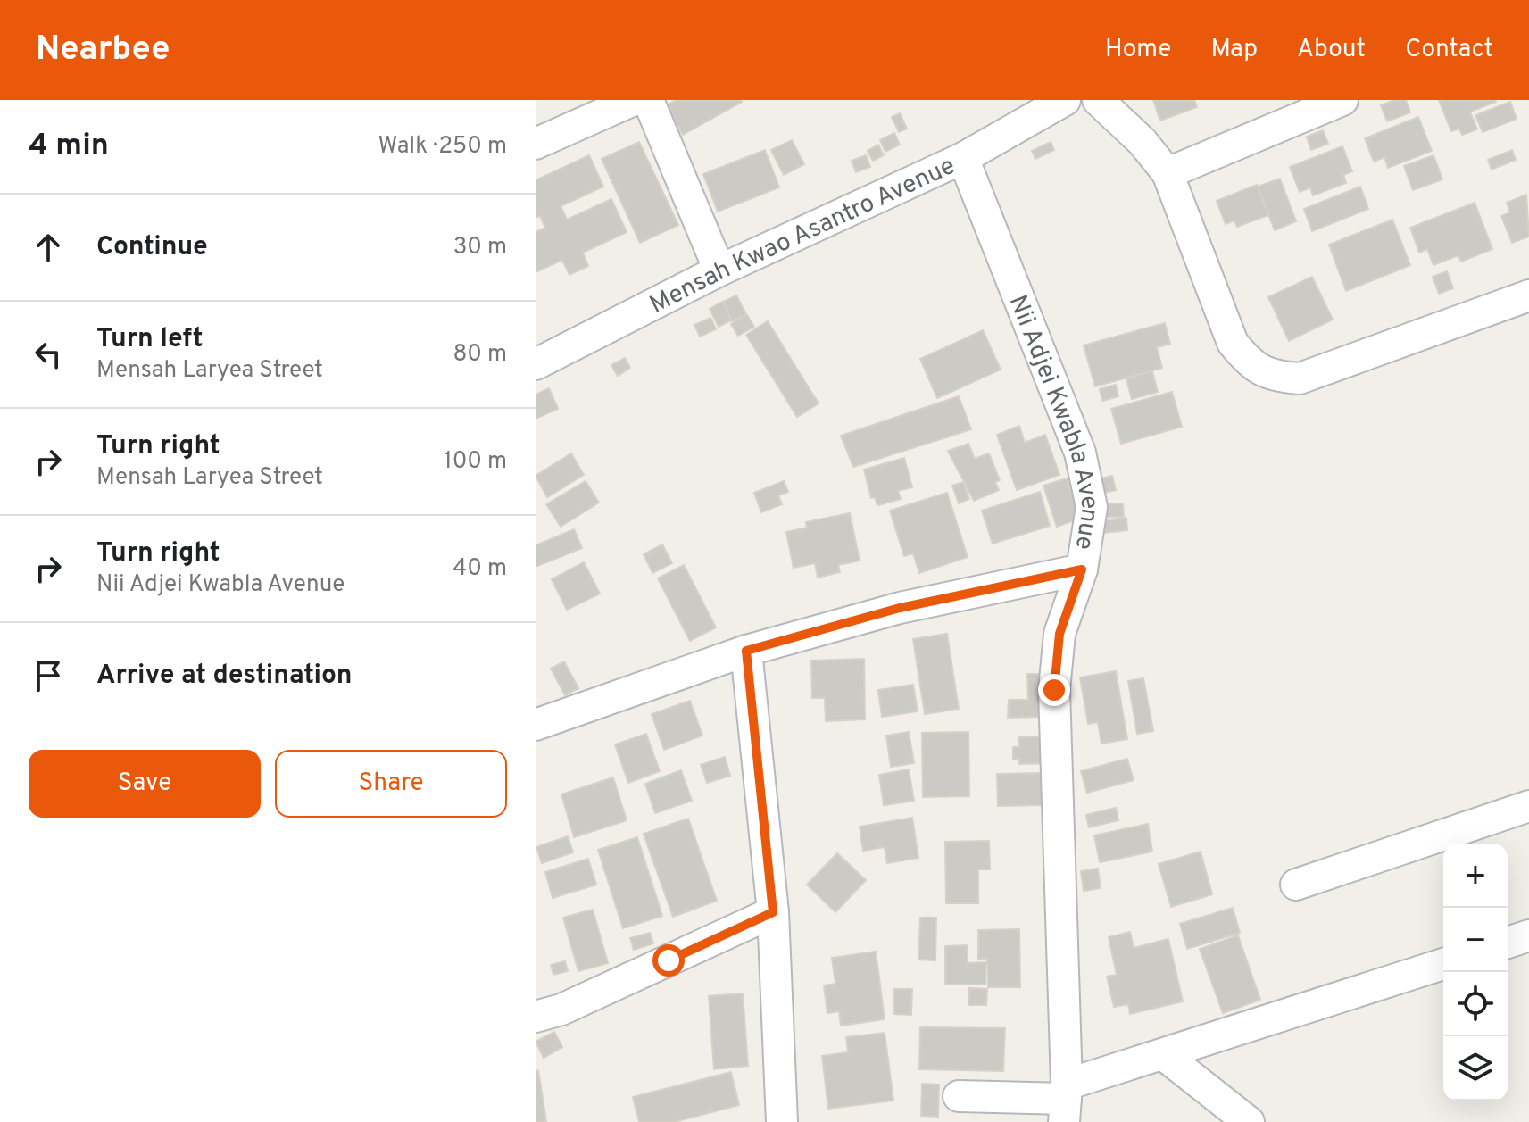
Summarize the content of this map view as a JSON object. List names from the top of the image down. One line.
{"streets":{"street":["Mensah Kwao Asantro Avenue","Nii Adjei Kwabla Avenue"]},"crossings":[["Mensah Kwao Asantro Avenue","Nii Adjei Kwabla Avenue"]],"page":{"header":"Nearbee","nav":["Home","Map","About","Contact"],"heading":["4 min","Walk · 250 m"],"list":[["Continue","30 m"],["Turn left","Mensah Laryea Street","80 m"],["Turn right","Mensah Laryea Street","100 m"],["Turn right","Nii Adjei Kwabla Avenue","40 m"],"Arrive at destination"],"buttons":["Save","Share"],"map_buttons":["+","−"]}}
